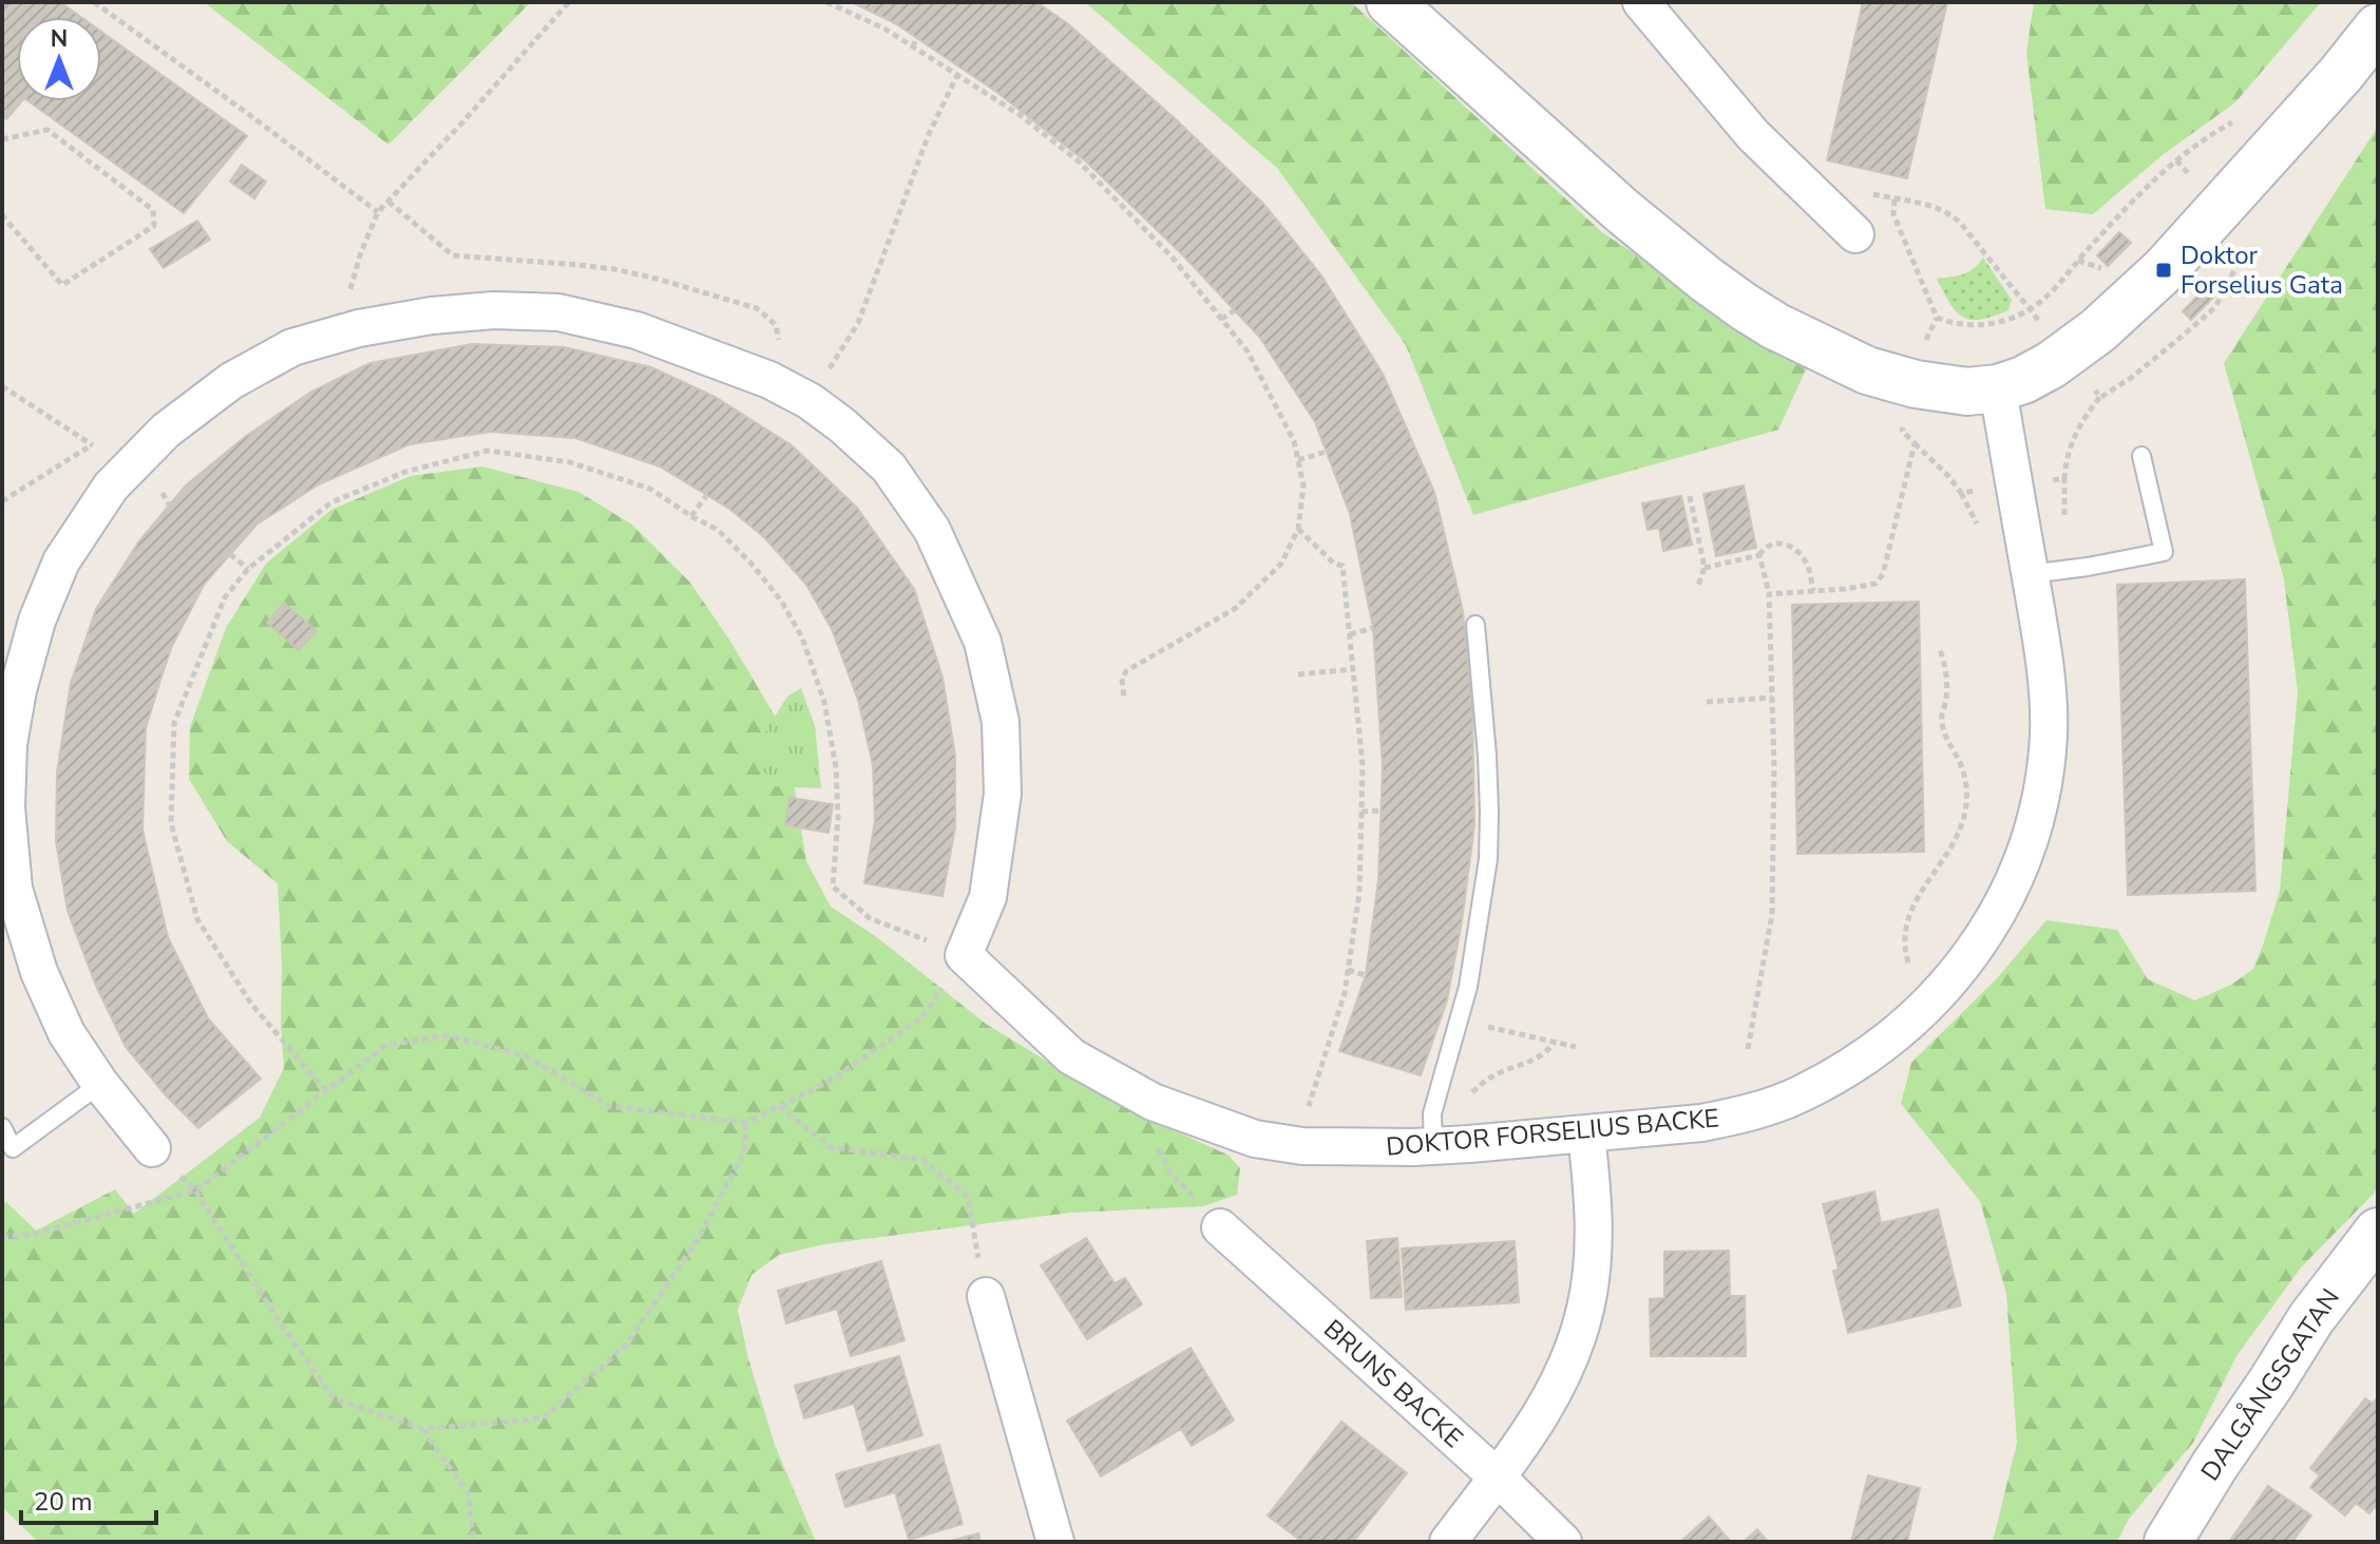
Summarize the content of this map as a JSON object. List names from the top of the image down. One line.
{"streets":{"street":["DOKTOR FORSELIUS BACKE","BRUNS BACKE","DALGÅNGSGATAN"]},"places":{"transit":["Doktor Forselius Gata"]},"scale_bar":"20 m","north":"top"}
